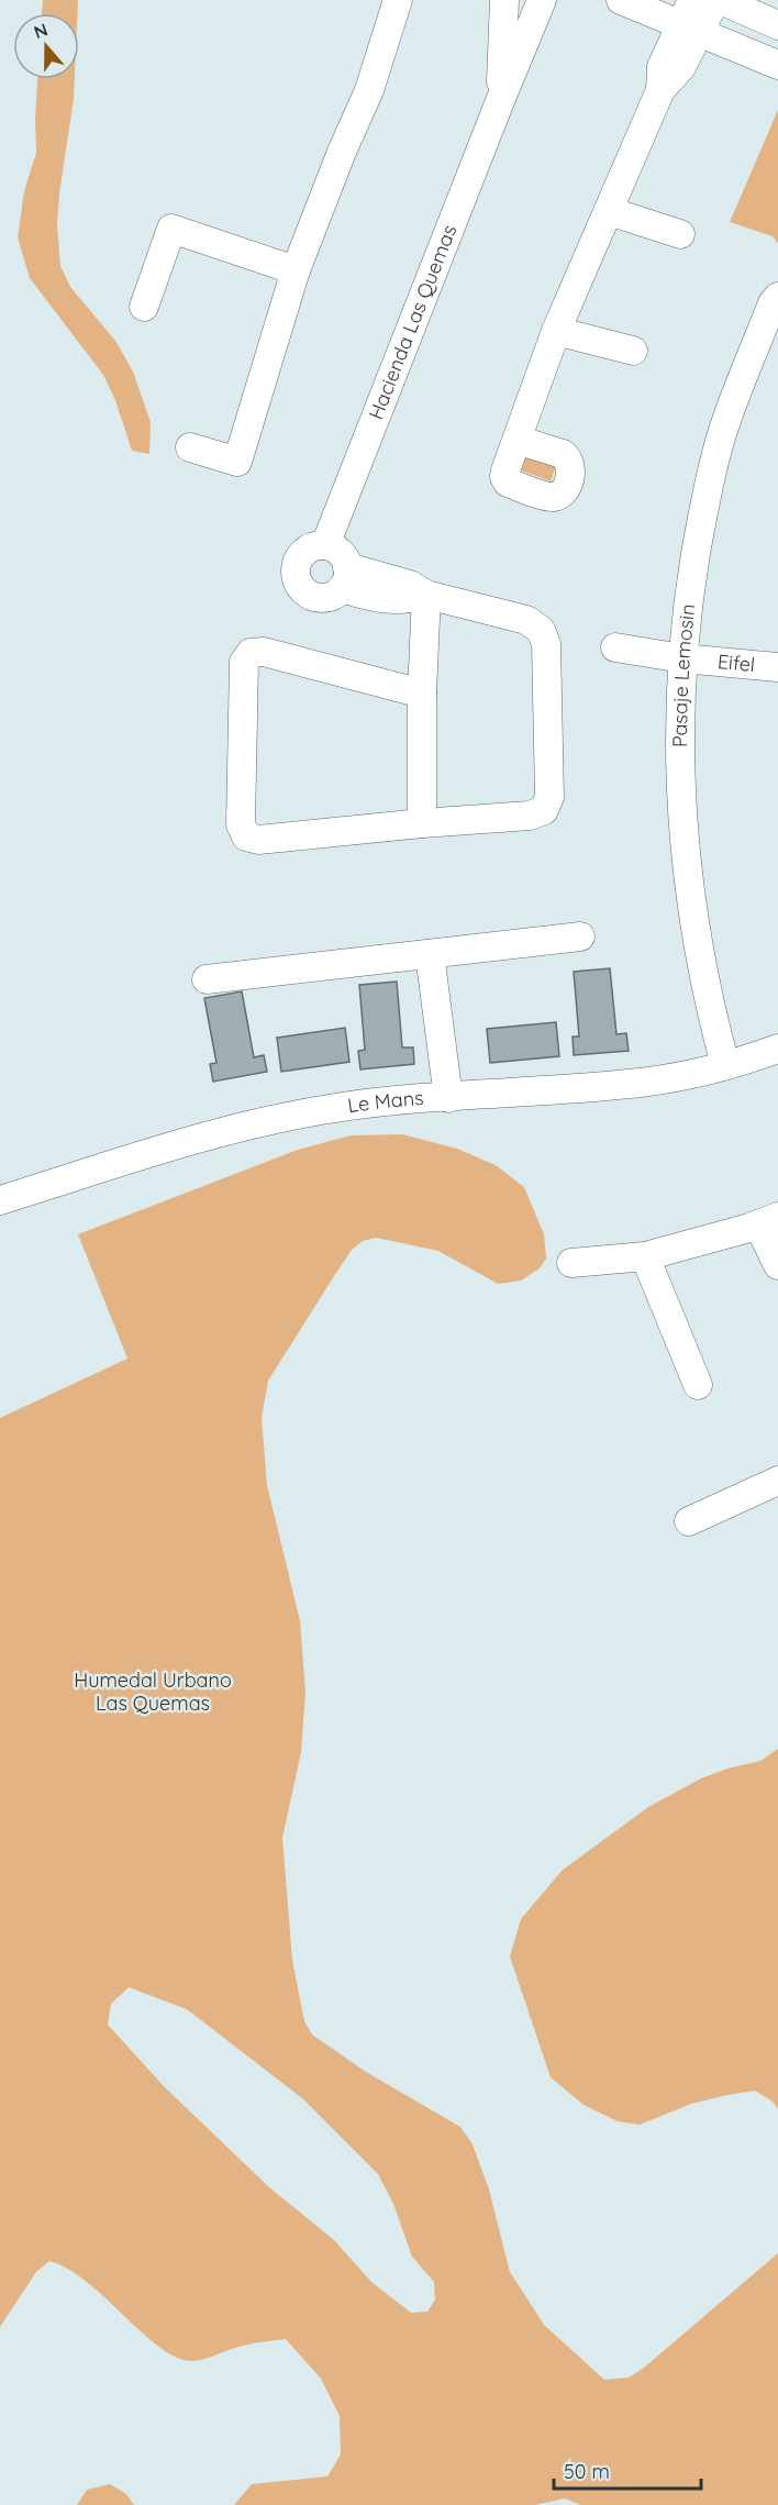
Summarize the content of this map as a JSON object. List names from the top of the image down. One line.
{"streets":{"street":["Hacienda Las Quemas","Eifel","Pasaje Lemosin","Le Mans"]},"crossings":[["Eifel","Pasaje Lemosin"],["Pasaje Lemosin","Le Mans"]],"parks":["Humedal Urbano Las Quemas"],"scale_bar":"50 m","north":"top"}
